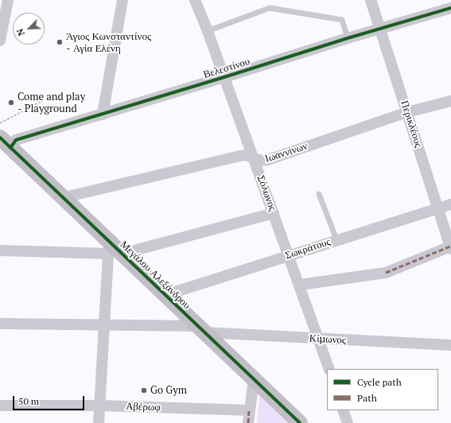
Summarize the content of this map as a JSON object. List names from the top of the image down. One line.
{"streets":{"street":["Βελεστίνου","Περικλέους","Ιωαννίνων","Σόλωνος","Σωκράτους","Μεγάλου Αλεξάνδρου","Κίμωνος","Αβέρωφ"]},"crossings":[["Βελεστίνου","Περικλέους"],["Βελεστίνου","Σόλωνος"],["Βελεστίνου","Μεγάλου Αλεξάνδρου"],["Περικλέους","Ιωαννίνων"],["Περικλέους","Σωκράτους"],["Ιωαννίνων","Σόλωνος"],["Ιωαννίνων","Μεγάλου Αλεξάνδρου"],["Σόλωνος","Σωκράτους"],["Σόλωνος","Κίμωνος"],["Σωκράτους","Μεγάλου Αλεξάνδρου"],["Μεγάλου Αλεξάνδρου","Κίμωνος"]],"places":["Άγιος Κωνσταντίνος - Αγία Ελένη","Come and play - Playground","Go Gym"],"legend":["Cycle path","Path"],"scale_bar":"50 m","north":"bottom left"}
